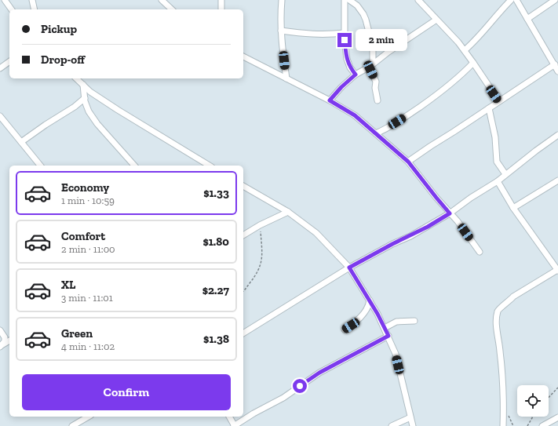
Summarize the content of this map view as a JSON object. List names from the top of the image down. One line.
{"page":{"banner":["Pickup","Drop-off"],"bubble":"2 min","list":[{"name":"Economy","note":"1 min · 10:59","value":"$1.33"},{"name":"Comfort","note":"2 min · 11:00","value":"$1.80"},{"name":"XL","note":"3 min · 11:01","value":"$2.27"},{"name":"Green","note":"4 min · 11:02","value":"$1.38"}],"buttons":"Confirm"}}
